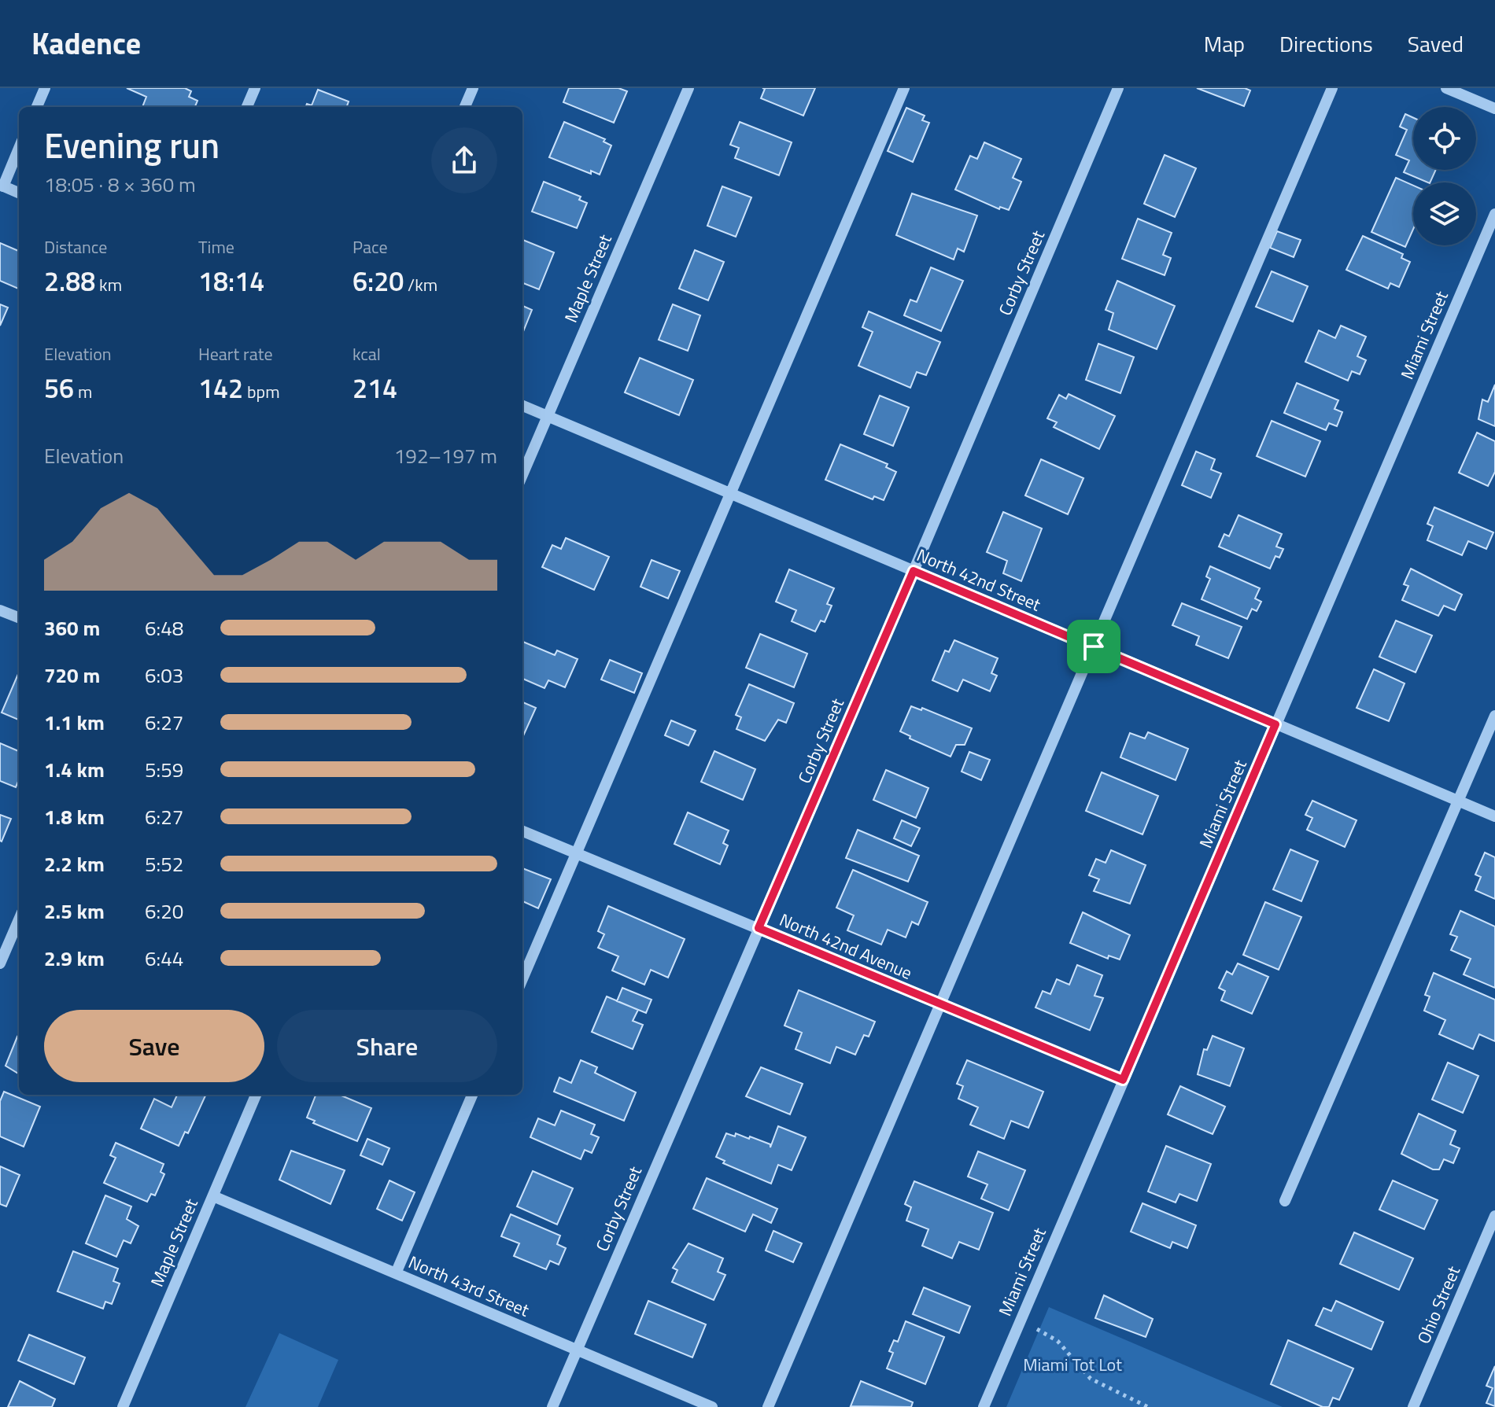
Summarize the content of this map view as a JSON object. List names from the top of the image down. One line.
{"streets":{"street":["Corby Street","Maple Street","Miami Street","North 42nd Street","North 42nd Avenue","North 43rd Street","Ohio Street"]},"crossings":[["Corby Street","North 42nd Street"],["Corby Street","North 42nd Avenue"],["Corby Street","North 43rd Street"],["Maple Street","North 42nd Street"],["Maple Street","North 43rd Street"],["Miami Street","North 42nd Street"],["Miami Street","North 42nd Avenue"]],"parks":["Miami Tot Lot"],"page":{"header":"Kadence","nav":["Map","Directions","Saved"],"heading":["Evening run","18:05 · 8 × 360 m"],"stats":[["Distance","2.88 km"],["Time","18:14"],["Pace","6:20 /km"],["Elevation","56 m"],["Heart rate","142 bpm"],["kcal","214"]],"chart":["Elevation","192–197 m"],"list":[{"name":"360 m","note":"6:48"},{"name":"720 m","note":"6:03"},{"name":"1.1 km","note":"6:27"},{"name":"1.4 km","note":"5:59"},{"name":"1.8 km","note":"6:27"},{"name":"2.2 km","note":"5:52"},{"name":"2.5 km","note":"6:20"},{"name":"2.9 km","note":"6:44"}],"buttons":["Save","Share"]}}
